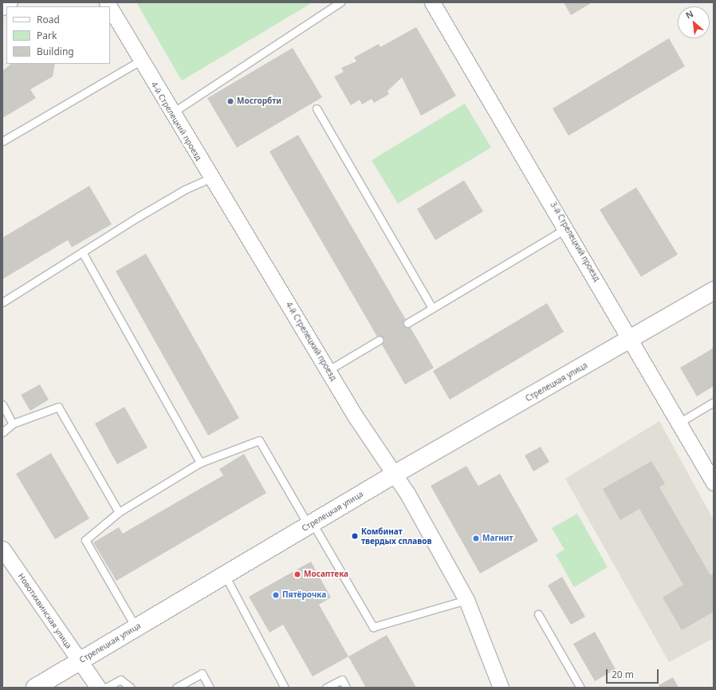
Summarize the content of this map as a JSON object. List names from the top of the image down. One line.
{"streets":{"street":["4-й Стрелецкий проезд","3-й Стрелецкий проезд","Стрелецкая улица","Новотихвинская улица"]},"crossings":[["4-й Стрелецкий проезд","Стрелецкая улица"],["3-й Стрелецкий проезд","Стрелецкая улица"],["Стрелецкая улица","Новотихвинская улица"]],"places":["Мосгорбти","Комбинат твердых сплавов","Магнит","Мосаптека","Пятёрочка"],"legend":["Road","Park","Building"],"scale_bar":"20 m","north":"top left"}
